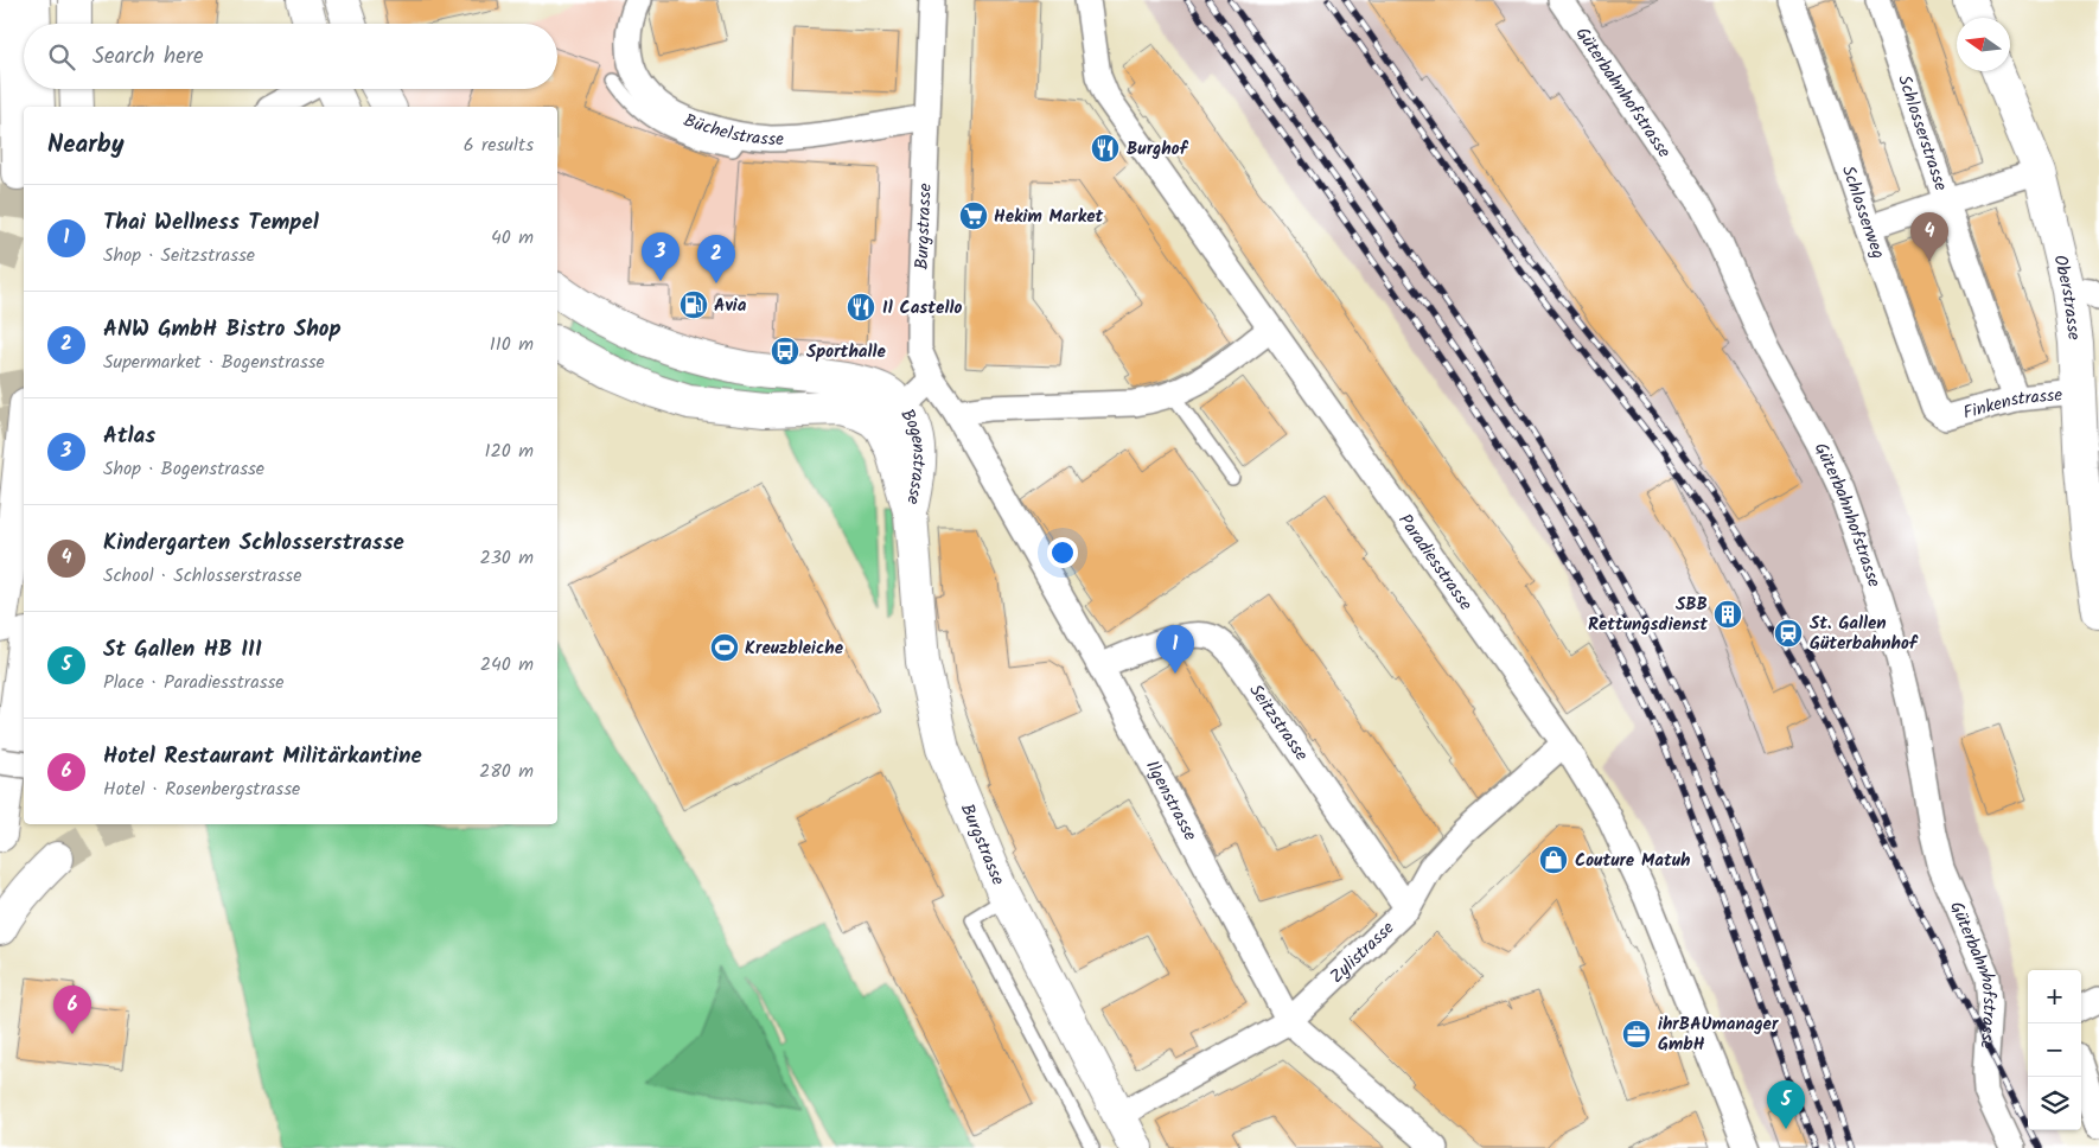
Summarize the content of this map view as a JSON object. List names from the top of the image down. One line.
{"streets":{"main road":["Burgstrasse","Oberstrasse","Bogenstrasse"],"street":["Güterbahnhofstrasse","Büchelstrasse","Schlosserstrasse","Schlosserweg","Finkenstrasse","Paradiesstrasse","Seitzstrasse","Ilgenstrasse","Zylistrasse"]},"crossings":[["Büchelstrasse","Burgstrasse"],["Schlosserstrasse","Finkenstrasse"],["Schlosserweg","Finkenstrasse"],["Burgstrasse","Bogenstrasse"],["Burgstrasse","Zylistrasse"],["Oberstrasse","Finkenstrasse"],["Paradiesstrasse","Zylistrasse"],["Seitzstrasse","Ilgenstrasse"],["Seitzstrasse","Zylistrasse"],["Ilgenstrasse","Zylistrasse"]],"places":{"restaurant":["Burghof","Il Castello"],"supermarket":["Hekim Market"],"fuel station":["Avia"],"bus stop":["Sporthalle"],"building":["SBB Rettungsdienst"],"station":["St. Gallen Güterbahnhof"],"sports":["Kreuzbleiche"],"shop":["Couture Matuh"],"office":["ihrBAUmanager GmbH"]},"north":"left","page":{"search":"Search here","heading":["Nearby","6 results"],"list":[{"mark":"1","name":"Thai Wellness Tempel","note":"Shop · Seitzstrasse","value":"40 m"},{"mark":"2","name":"ANW GmbH Bistro Shop","note":"Supermarket · Bogenstrasse","value":"110 m"},{"mark":"3","name":"Atlas","note":"Shop · Bogenstrasse","value":"120 m"},{"mark":"4","name":"Kindergarten Schlosserstrasse","note":"School · Schlosserstrasse","value":"230 m"},{"mark":"5","name":"St Gallen HB III","note":"Place · Paradiesstrasse","value":"240 m"},{"mark":"6","name":"Hotel Restaurant Militärkantine","note":"Hotel · Rosenbergstrasse","value":"280 m"}],"pins":["4","3","2","1","6","5"],"map_buttons":["+","−"]}}
